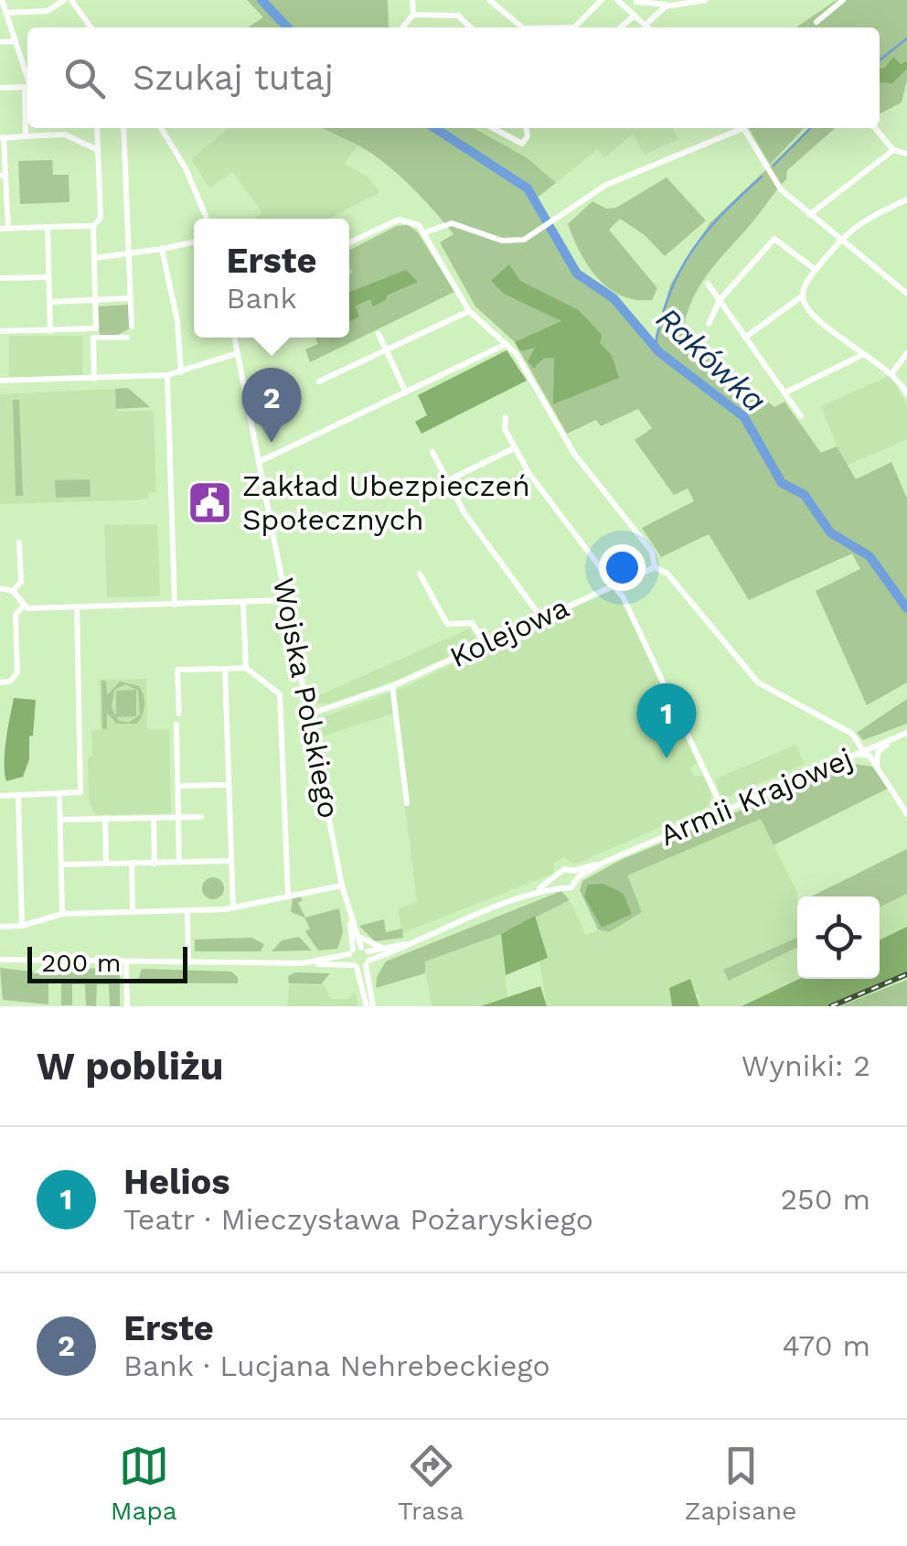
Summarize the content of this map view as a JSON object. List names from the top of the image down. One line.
{"streets":{"street":["Kolejowa","Wojska Polskiego","Armii Krajowej"]},"crossings":[["Kolejowa","Wojska Polskiego"]],"water":["Rakówka"],"places":{"public building":["Zakład Ubezpieczeń Społecznych"]},"scale_bar":"200 m","page":{"search":"Szukaj tutaj","popup":["Erste","Bank"],"pins":["2","1"],"scale":"200 m","heading":["W pobliżu","Wyniki: 2"],"list":[{"mark":"1","name":"Helios","note":"Teatr · Mieczysława Pożaryskiego","value":"250 m"},{"mark":"2","name":"Erste","note":"Bank · Lucjana Nehrebeckiego","value":"470 m"}],"nav":["Mapa","Trasa","Zapisane"]}}
